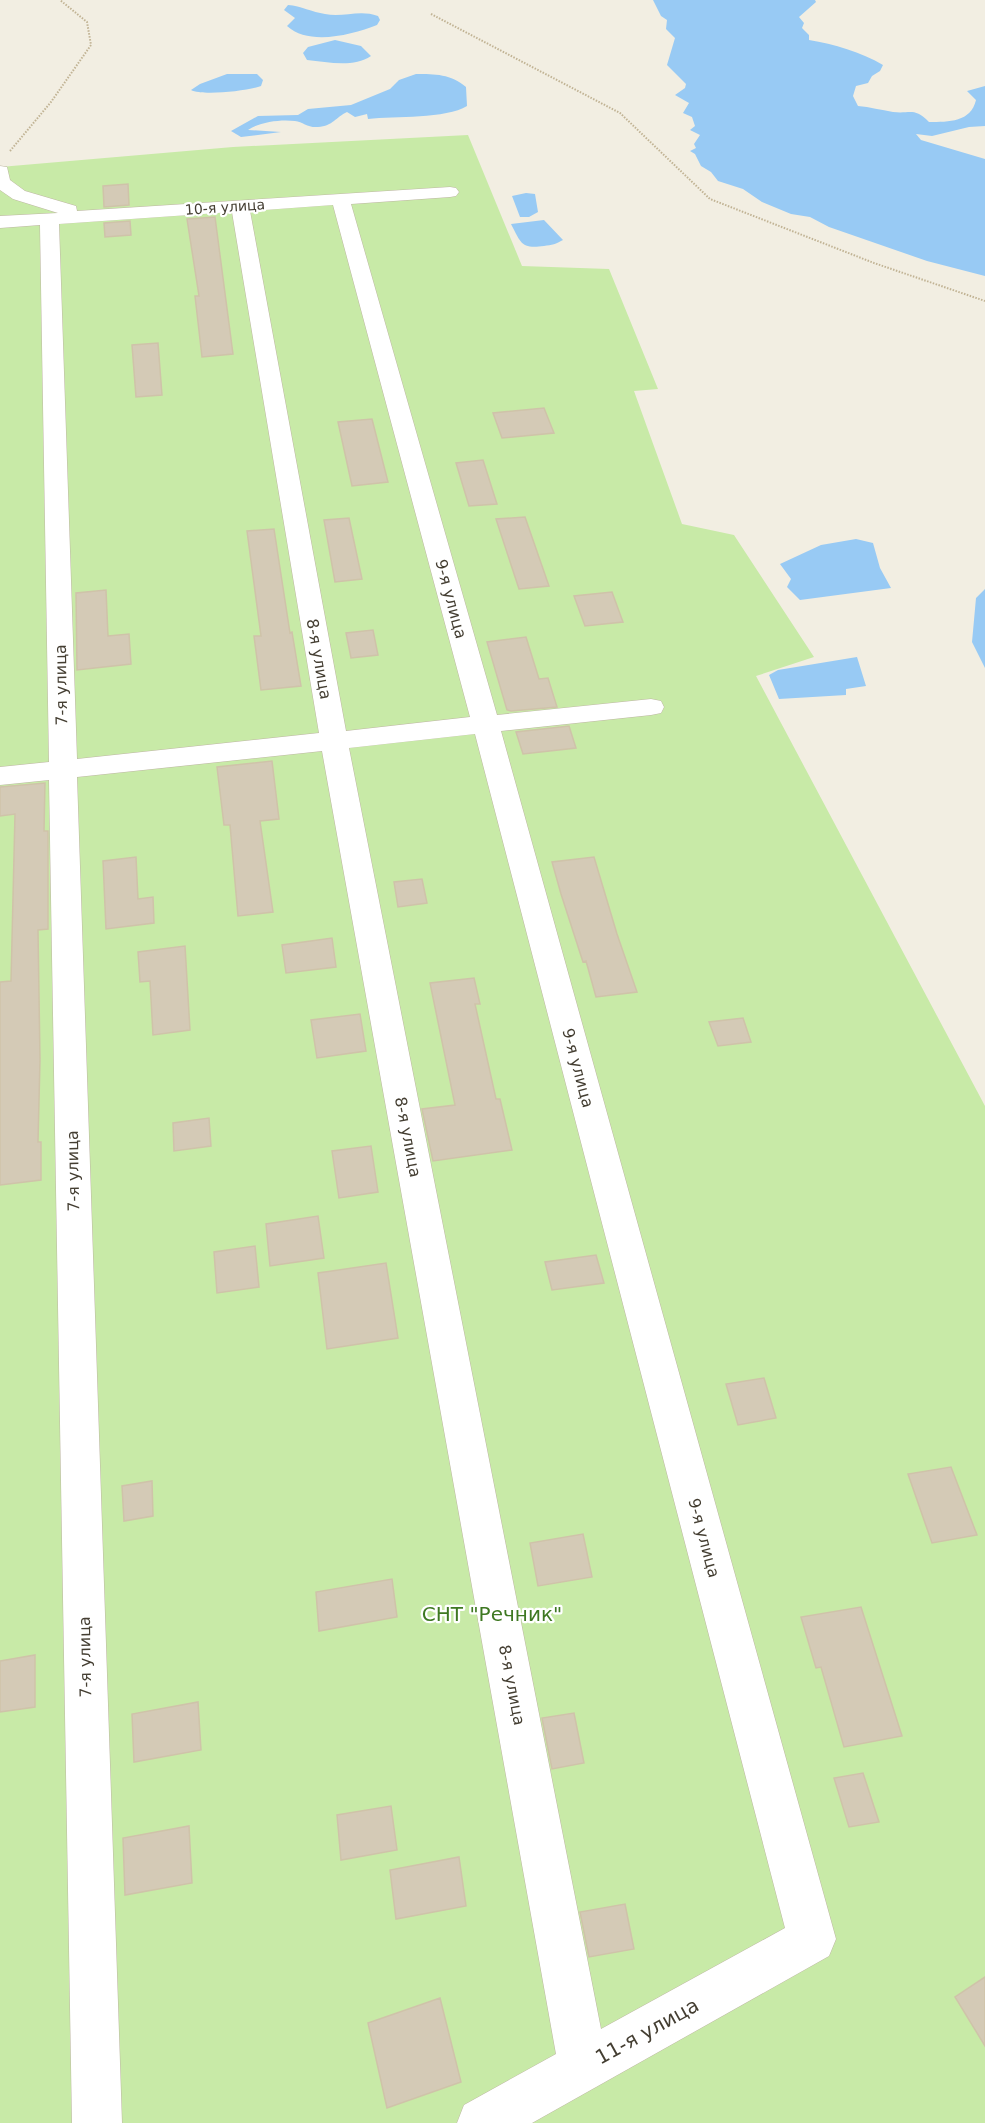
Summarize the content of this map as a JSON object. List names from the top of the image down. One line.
{"streets":{"street":["10-я улица","9-я улица","8-я улица","7-я улица","11-я улица"]},"crossings":[["10-я улица","9-я улица"],["10-я улица","8-я улица"],["10-я улица","7-я улица"],["9-я улица","11-я улица"],["8-я улица","11-я улица"]],"parks":["СНТ \"Речник\""]}
